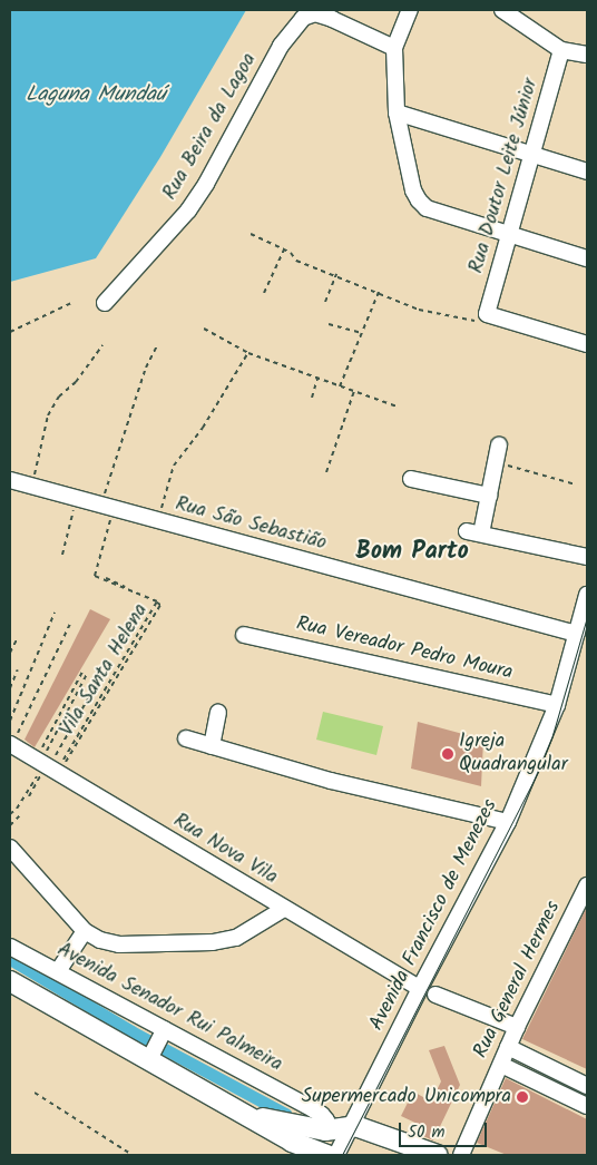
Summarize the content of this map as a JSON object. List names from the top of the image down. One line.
{"streets":{"street":["Rua Beira da Lagoa","Rua Doutor Leite Júnior","Rua São Sebastião","Rua Vereador Pedro Moura","Rua Nova Vila","Avenida Francisco de Menezes","Rua General Hermes","Avenida Senador Rui Palmeira"],"path":["Vila Santa Helena"]},"crossings":[["Rua São Sebastião","Avenida Francisco de Menezes"],["Rua Vereador Pedro Moura","Avenida Francisco de Menezes"],["Vila Santa Helena","Rua Nova Vila"],["Rua Nova Vila","Avenida Francisco de Menezes"]],"districts":["Bom Parto"],"water":["Laguna Mundaú"],"places":["Igreja Quadrangular","Supermercado Unicompra"],"scale_bar":"50 m"}
